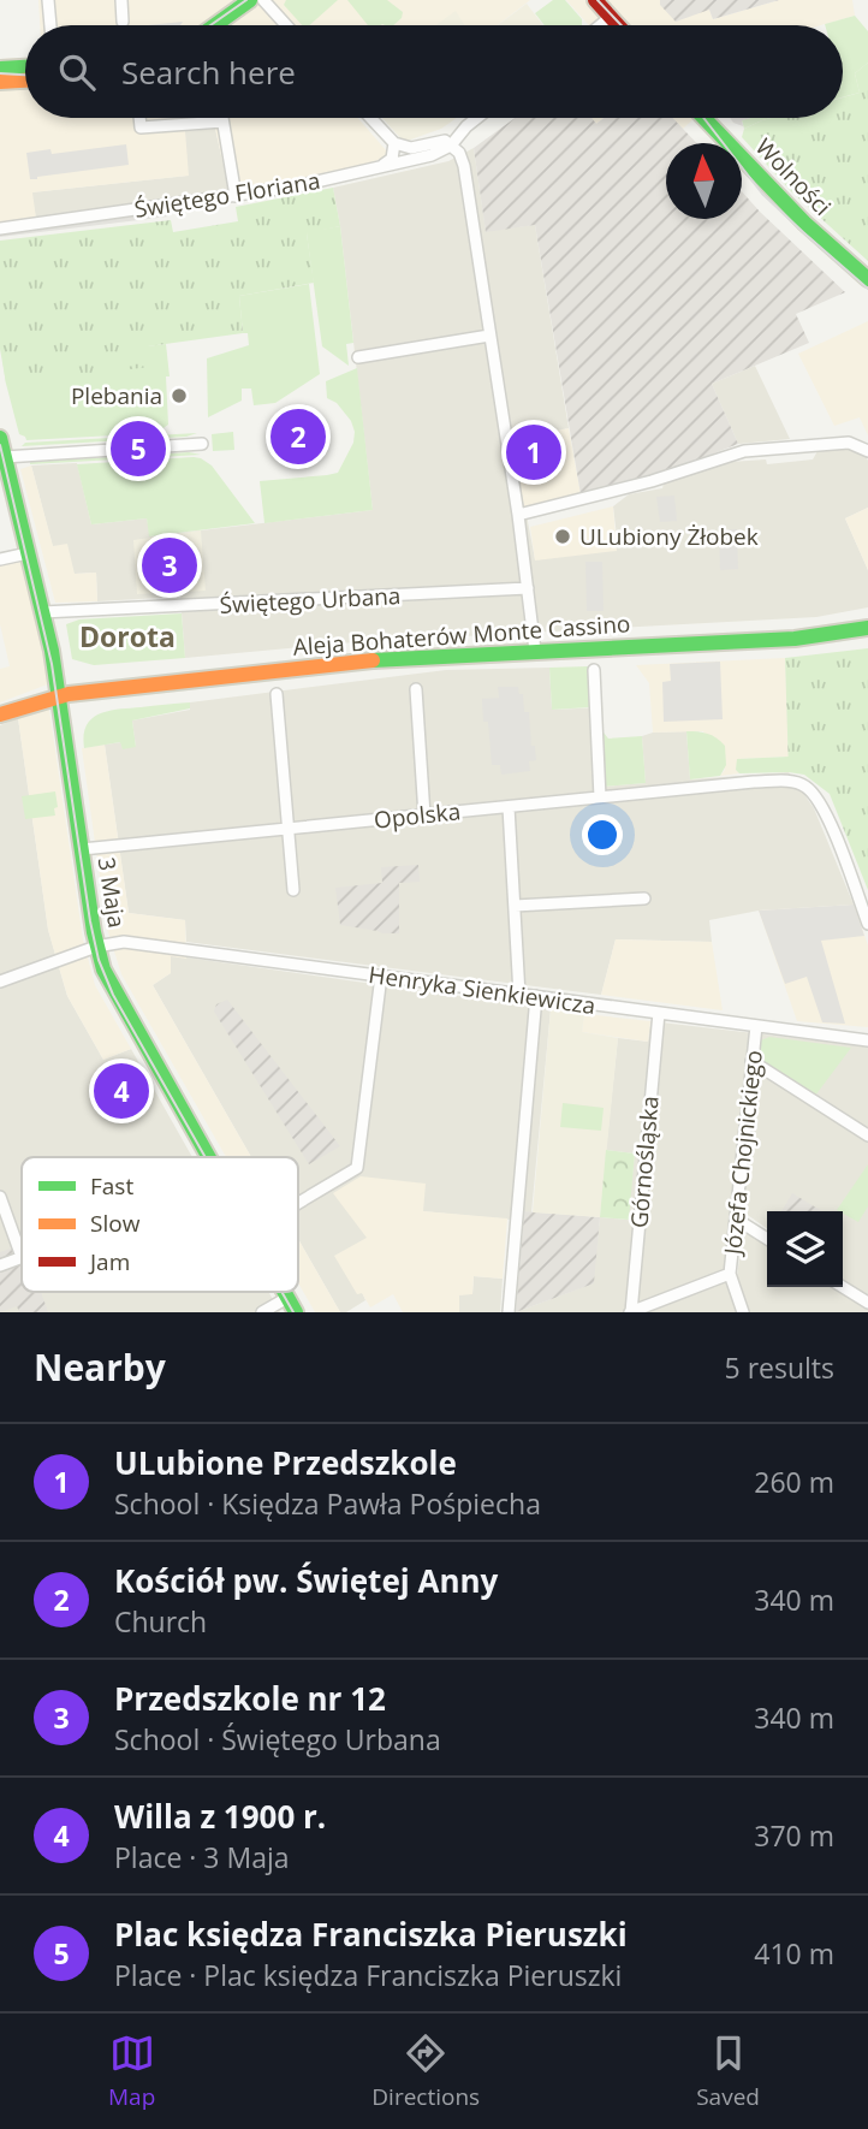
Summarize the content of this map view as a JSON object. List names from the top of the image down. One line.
{"streets":{"street":["Wolności","Świętego Floriana","Świętego Urbana","Aleja Bohaterów Monte Cassino","Opolska","3 Maja","Henryka Sienkiewicza","Józefa Chojnickiego","Górnośląska"]},"crossings":[["Świętego Urbana","3 Maja"],["Aleja Bohaterów Monte Cassino","3 Maja"],["Opolska","3 Maja"],["3 Maja","Henryka Sienkiewicza"],["Henryka Sienkiewicza","Józefa Chojnickiego"],["Henryka Sienkiewicza","Górnośląska"],["Józefa Chojnickiego","Górnośląska"]],"districts":["Dorota"],"places":["Plebania","ULubiony Żłobek"],"legend":["Fast","Slow","Jam"],"north":"top","page":{"search":"Search here","pins":["2","5","1","3","4"],"heading":["Nearby","5 results"],"list":[{"mark":"1","name":"ULubione Przedszkole","note":"School · Księdza Pawła Pośpiecha","value":"260 m"},{"mark":"2","name":"Kościół pw. Świętej Anny","note":"Church","value":"340 m"},{"mark":"3","name":"Przedszkole nr 12","note":"School · Świętego Urbana","value":"340 m"},{"mark":"4","name":"Willa z 1900 r.","note":"Place · 3 Maja","value":"370 m"},{"mark":"5","name":"Plac księdza Franciszka Pieruszki","note":"Place · Plac księdza Franciszka Pieruszki","value":"410 m"}],"nav":["Map","Directions","Saved"]}}
